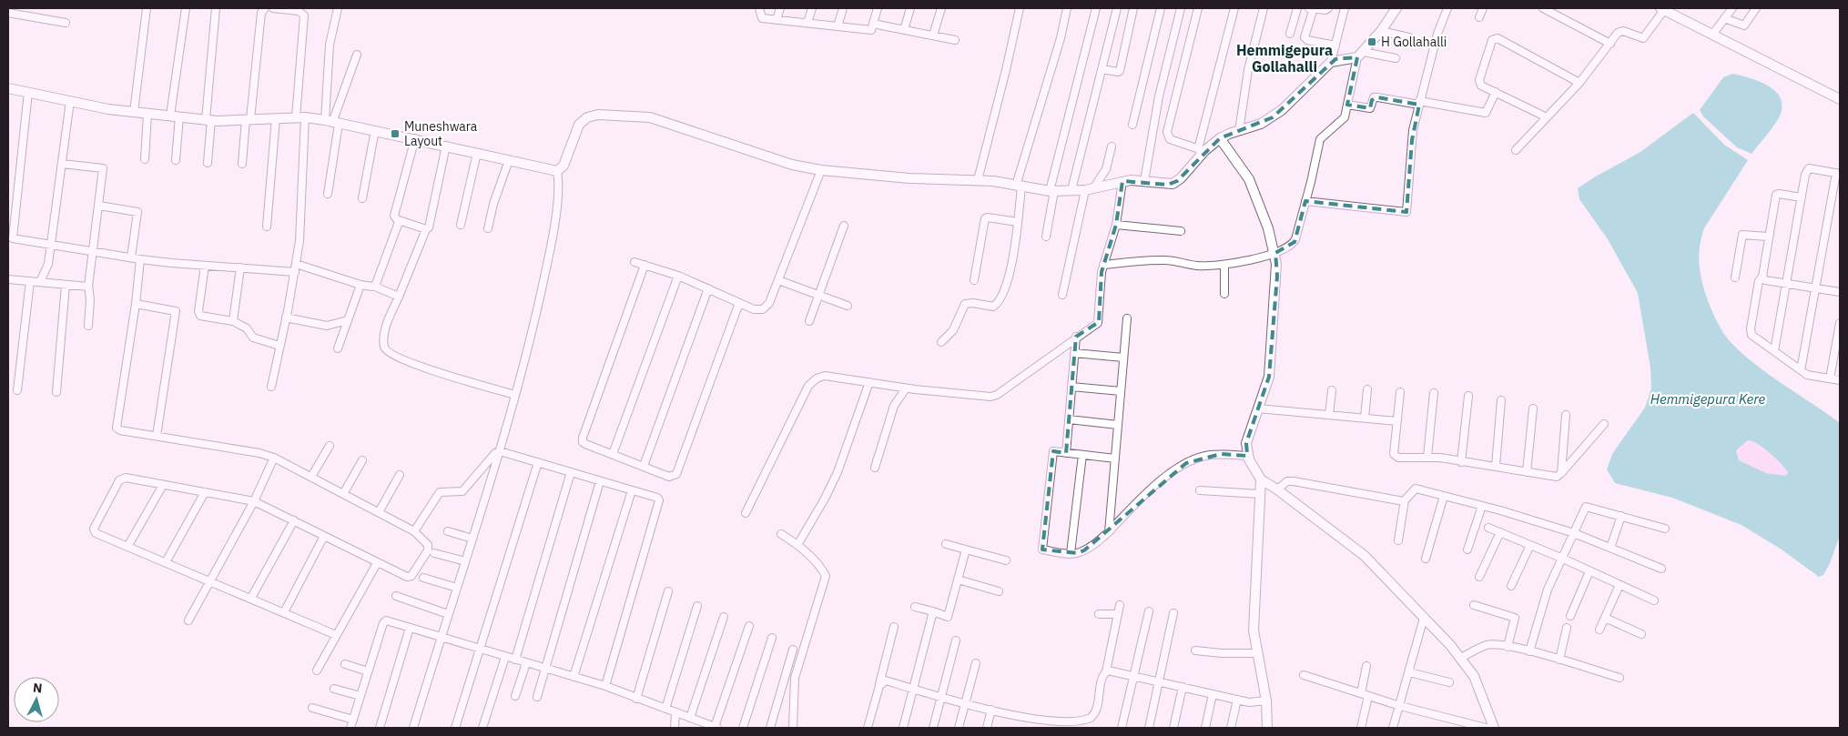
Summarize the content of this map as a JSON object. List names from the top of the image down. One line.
{"districts":["Hemmigepura Gollahalli"],"water":["Hemmigepura Kere"],"places":{"transit":["H Gollahalli","Muneshwara Layout"]},"north":"top"}
